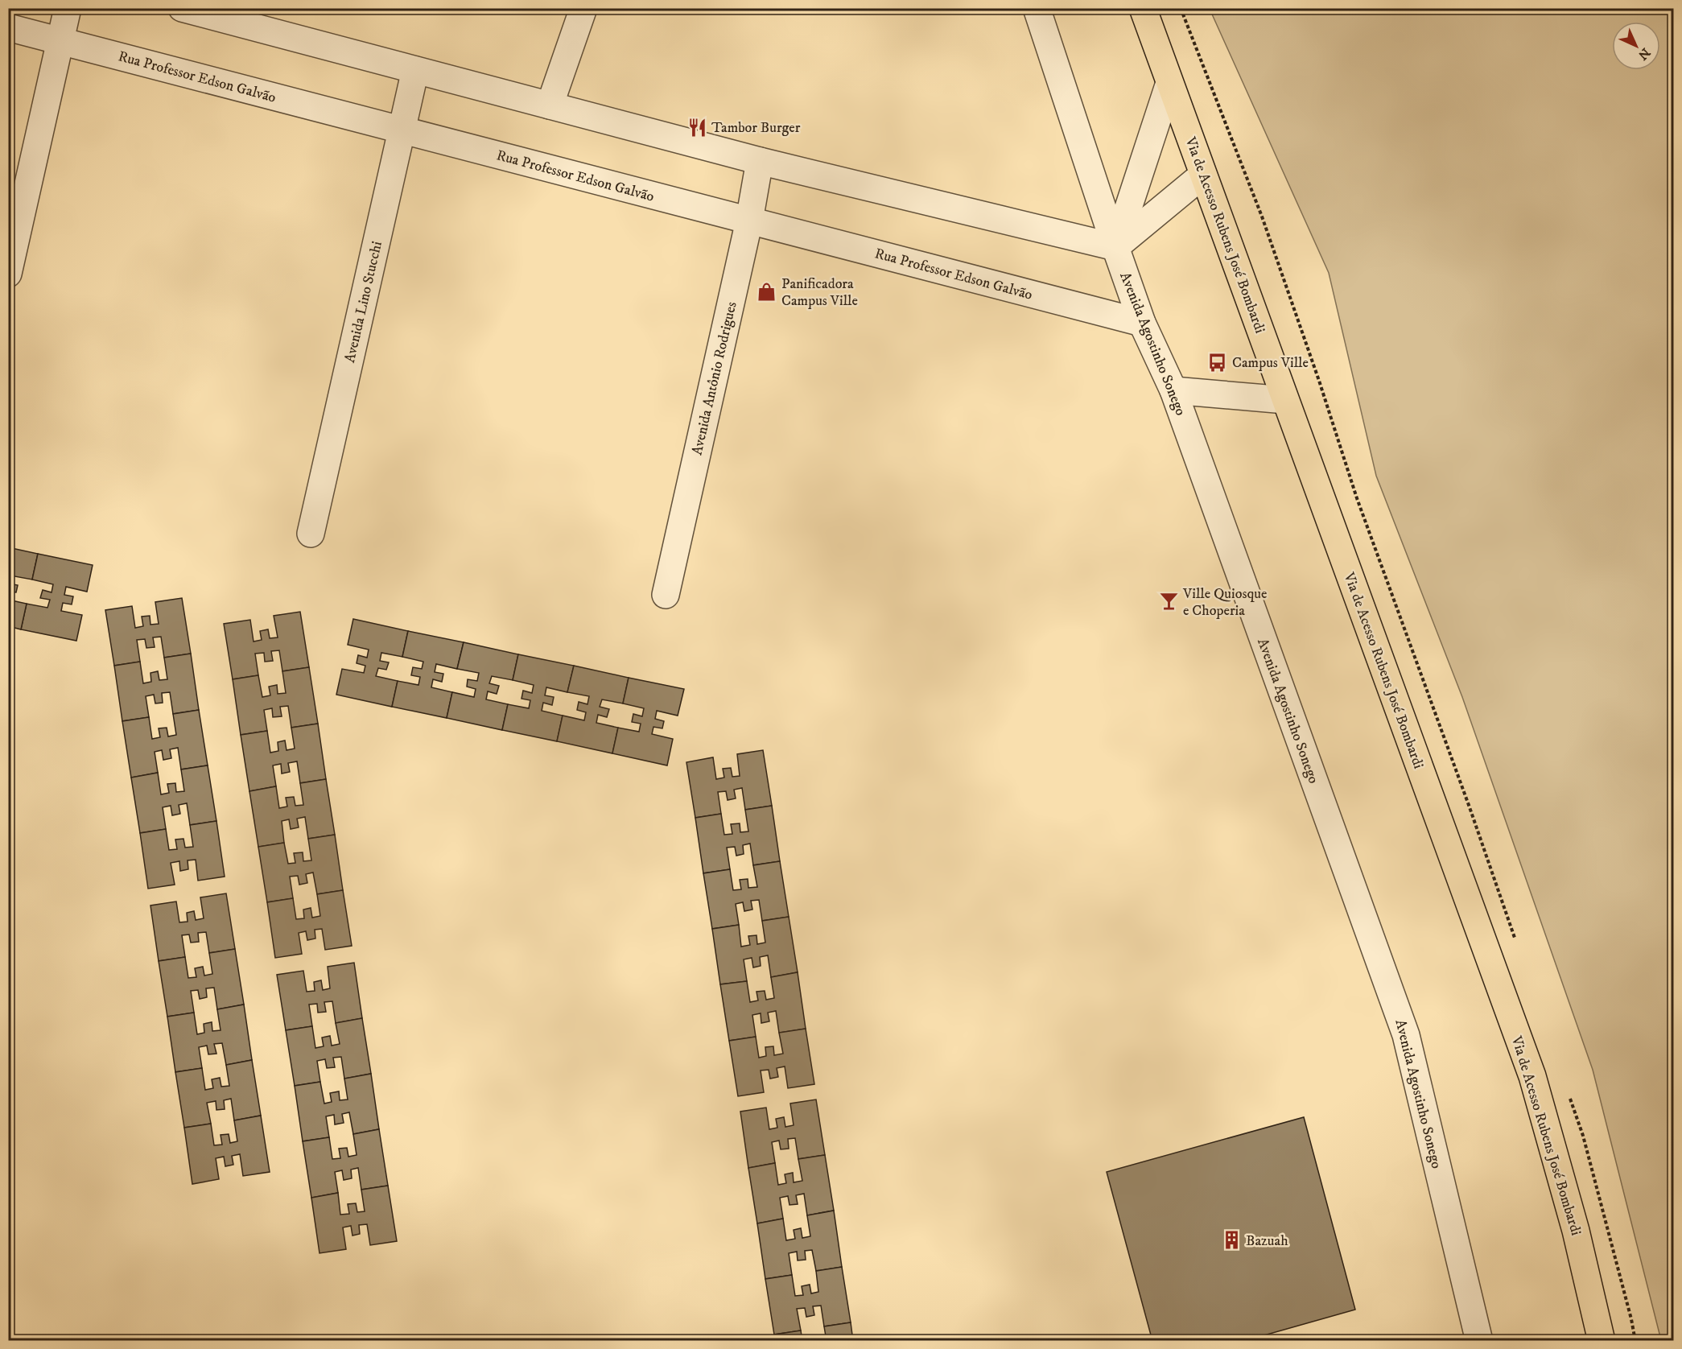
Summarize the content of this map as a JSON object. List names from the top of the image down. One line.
{"streets":{"main road":["Via de Acesso Rubens José Bombardi"],"street":["Rua Professor Edson Galvão","Avenida Lino Stucchi","Avenida Agostinho Sonego","Avenida Antônio Rodrigues"]},"crossings":[["Rua Professor Edson Galvão","Avenida Lino Stucchi"],["Rua Professor Edson Galvão","Avenida Agostinho Sonego"],["Rua Professor Edson Galvão","Avenida Antônio Rodrigues"]],"places":{"restaurant":["Tambor Burger"],"shop":["Panificadora Campus Ville"],"bus stop":["Campus Ville"],"bar":["Ville Quiosque e Choperia"],"building":["Bazuah"]},"north":"bottom right"}
